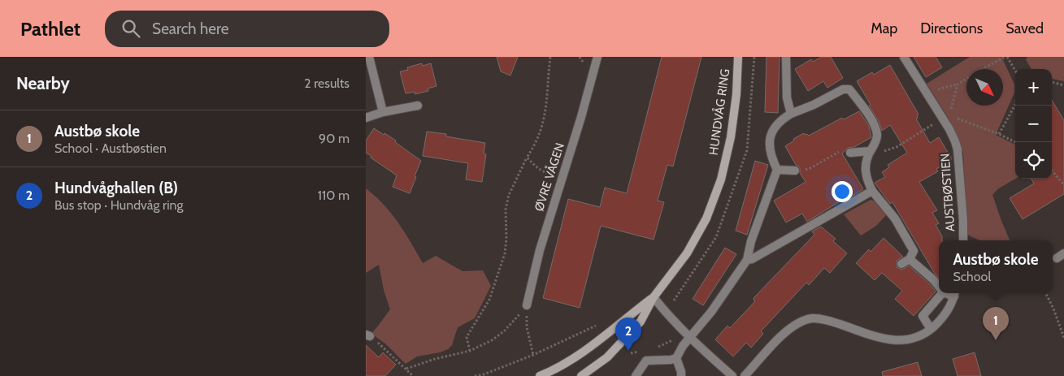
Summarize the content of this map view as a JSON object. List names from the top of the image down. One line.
{"streets":{"main road":["HUNDVÅG RING"],"street":["ØVRE VÅGEN","AUSTBØSTIEN"]},"north":"bottom right","page":{"header":"Pathlet","search":"Search here","nav":["Map","Directions","Saved"],"heading":["Nearby","2 results"],"map_buttons":["+","−"],"list":[{"mark":"1","name":"Austbø skole","note":"School · Austbøstien","value":"90 m"},{"mark":"2","name":"Hundvåghallen (B)","note":"Bus stop · Hundvåg ring","value":"110 m"}],"popup":["Austbø skole","School"],"pins":["1","2"]}}
